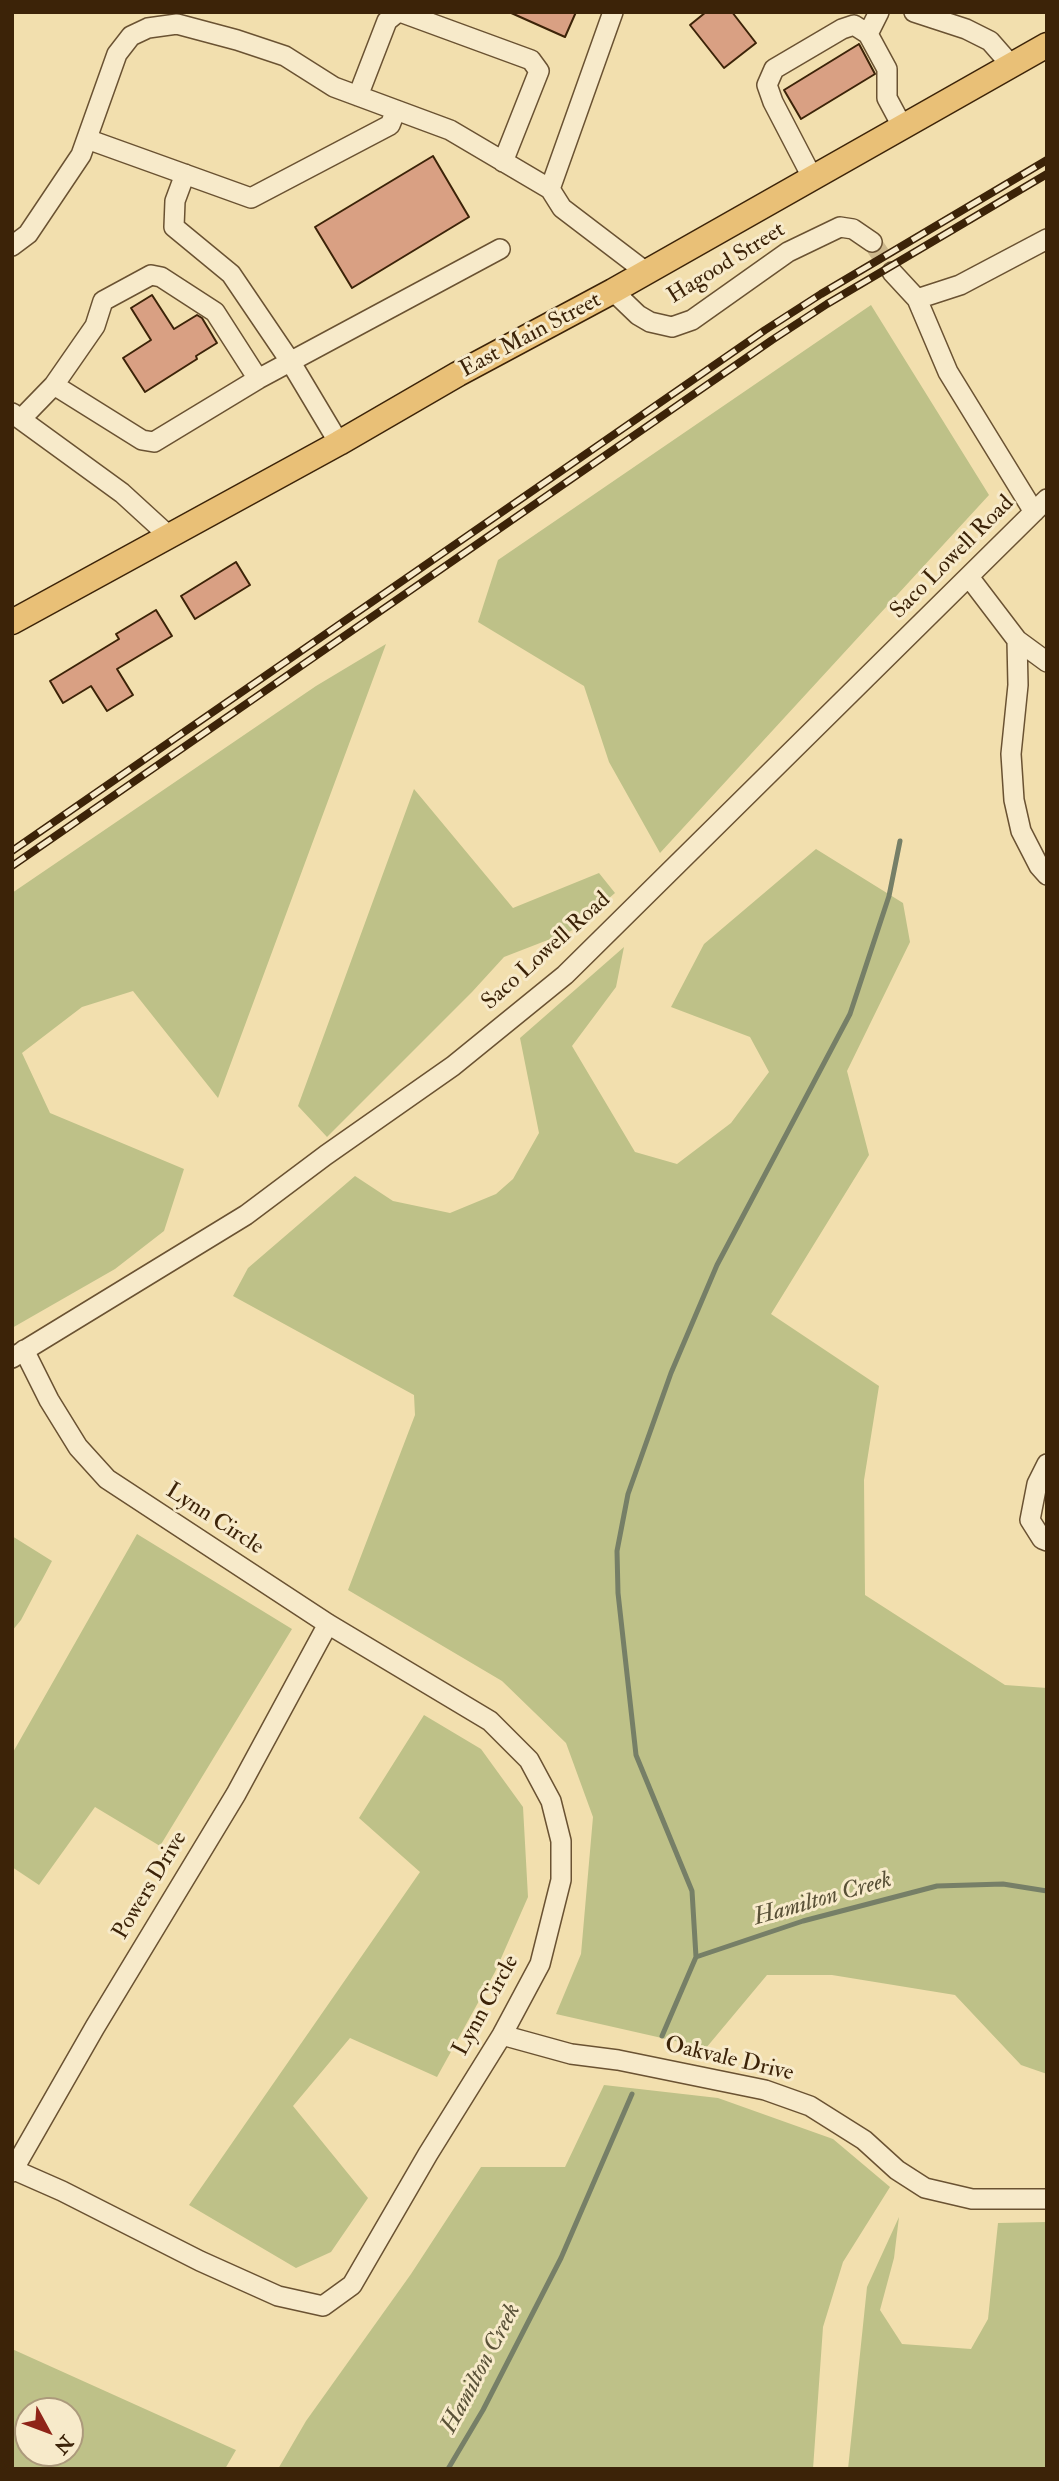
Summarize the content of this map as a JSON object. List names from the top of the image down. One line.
{"streets":{"main road":["East Main Street"],"street":["Hagood Street","Saco Lowell Road","Lynn Circle","Powers Drive","Oakvale Drive"]},"crossings":[["Hagood Street","East Main Street"],["Saco Lowell Road","Lynn Circle"],["Lynn Circle","Powers Drive"],["Lynn Circle","Oakvale Drive"]],"water":["Hamilton Creek"],"north":"bottom right"}
